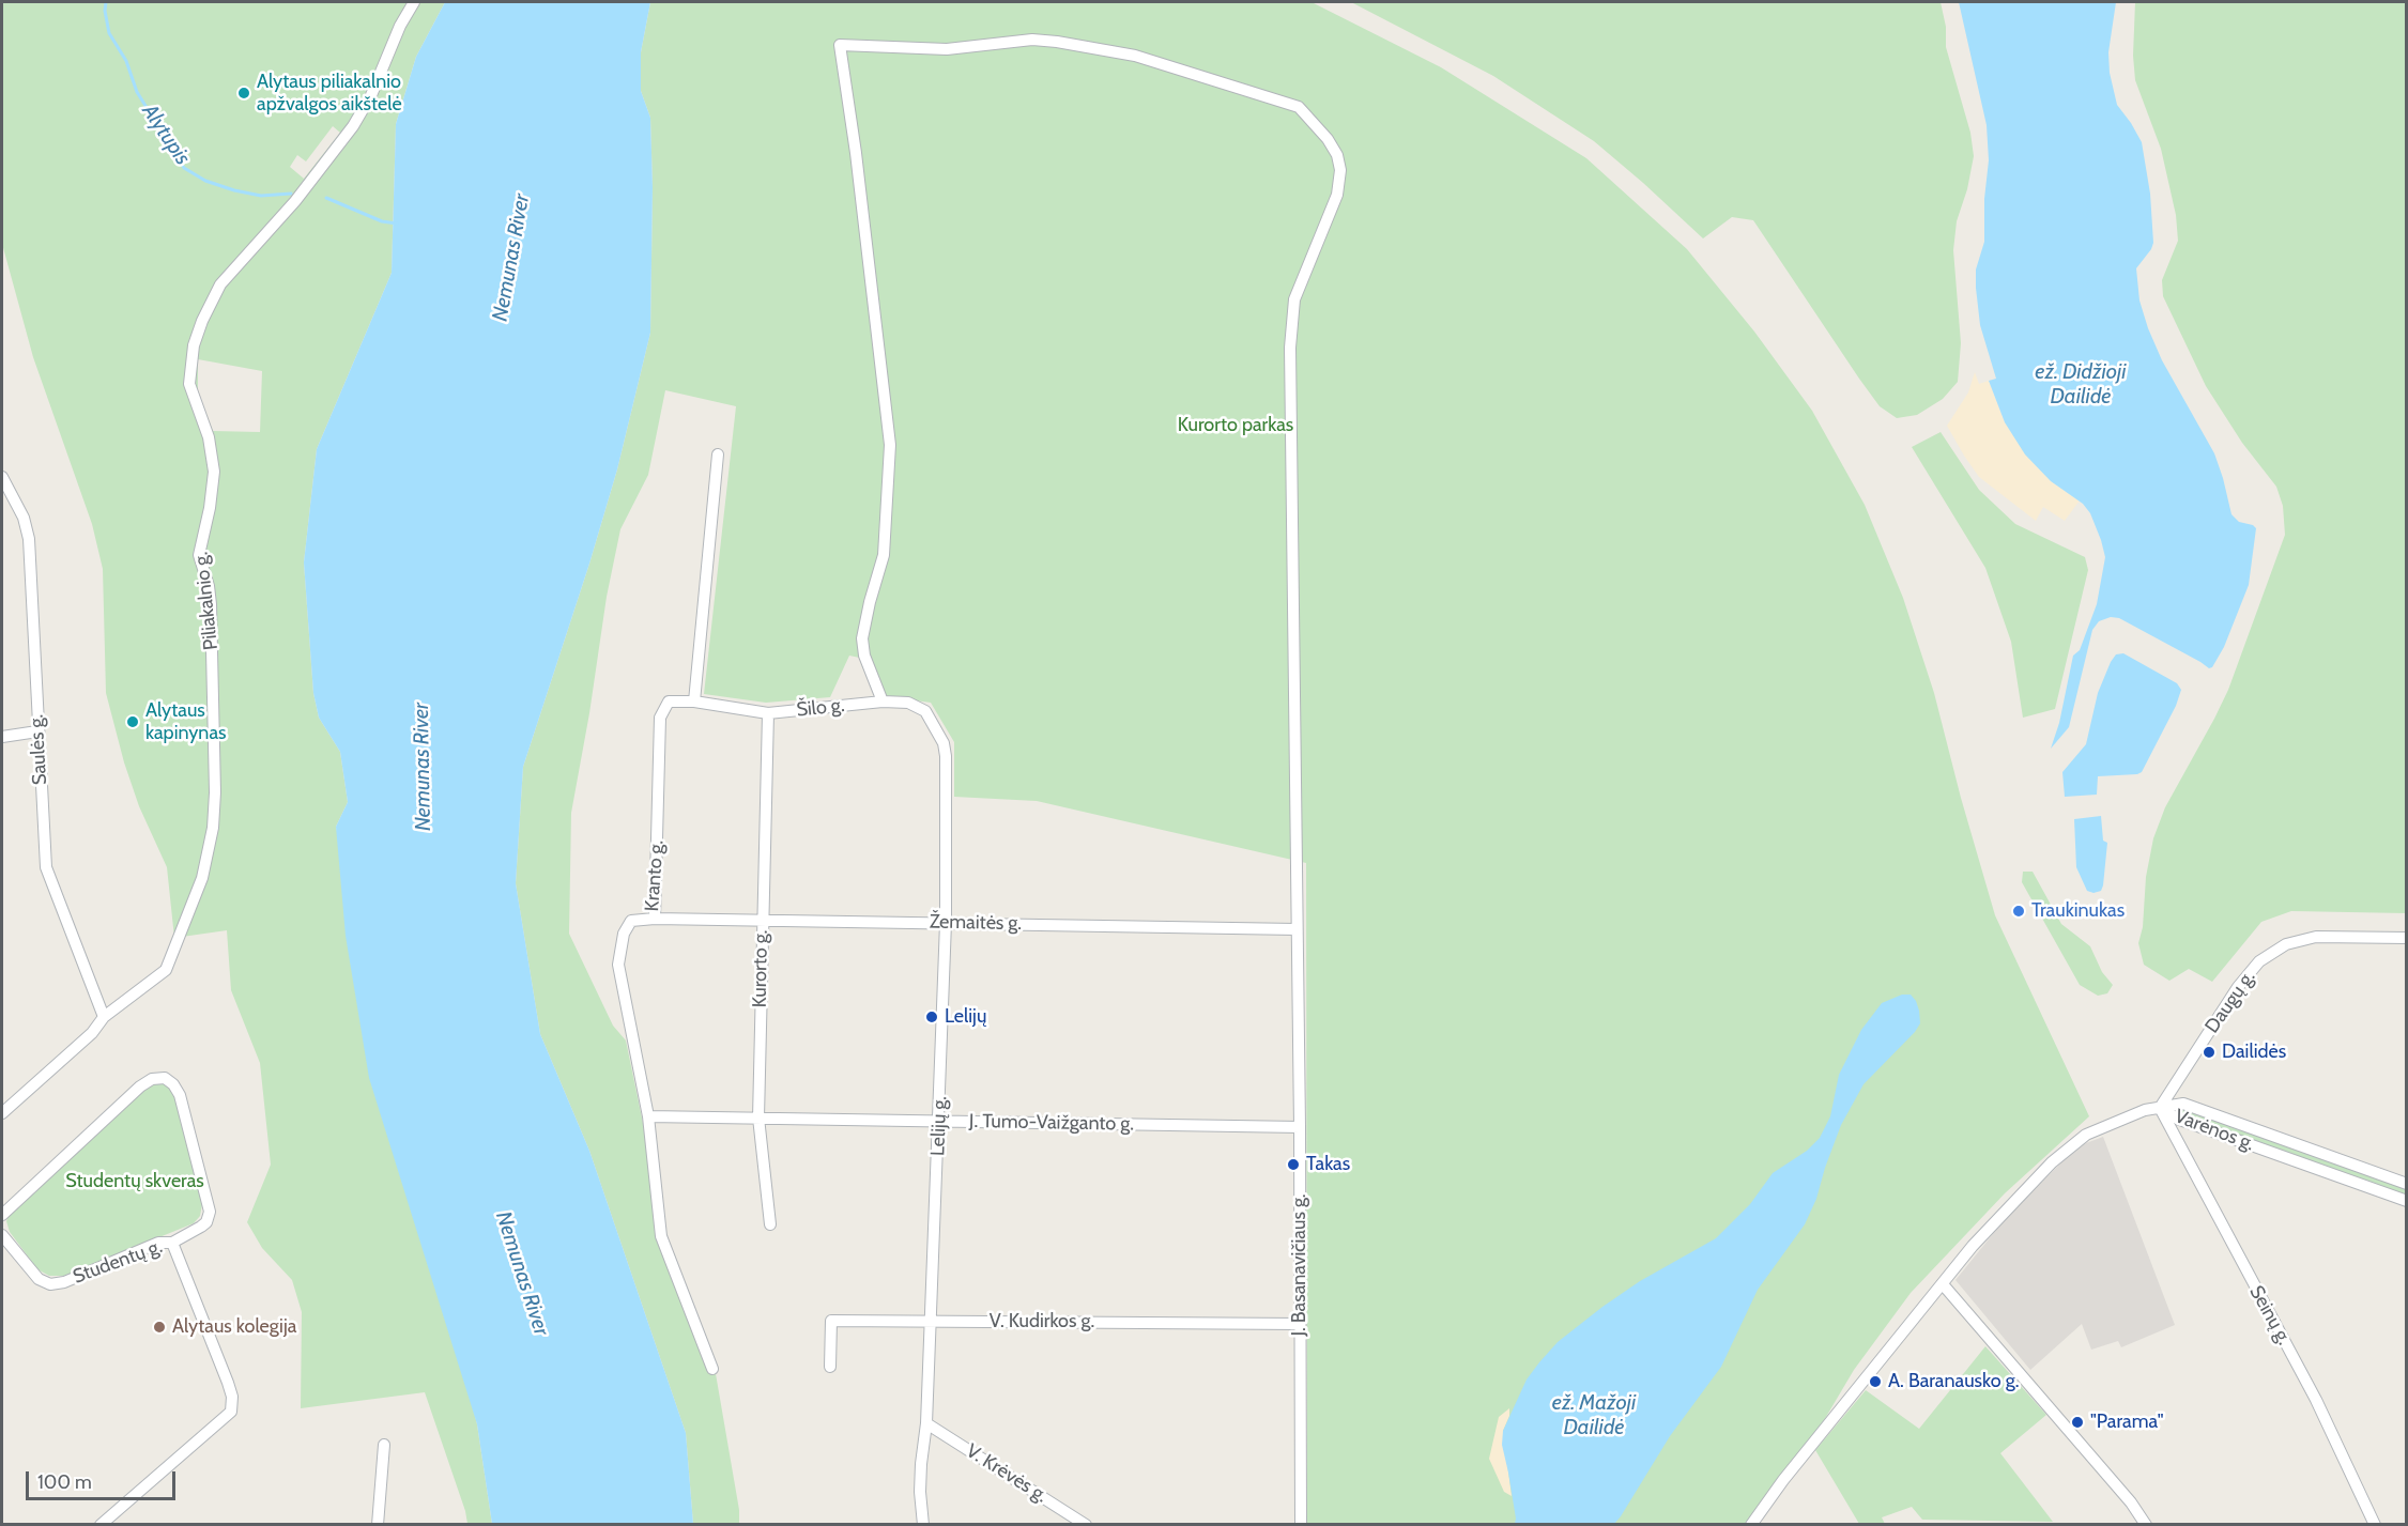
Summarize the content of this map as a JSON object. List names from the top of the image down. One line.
{"streets":{"street":["Piliakalnio g.","Šilo g.","Saulės g.","Kranto g.","Žemaitės g.","Kurorto g.","Daugų g.","J. Tumo-Vaižganto g.","Lelijų g.","Varėnos g.","Studentų g.","J. Basanavičiaus g.","Seinų g.","V. Kudirkos g.","V. Krėvės g."]},"crossings":[["Piliakalnio g.","Saulės g."],["Šilo g.","Kranto g."],["Šilo g.","Kurorto g."],["Šilo g.","Lelijų g."],["Šilo g.","J. Basanavičiaus g."],["Kranto g.","Žemaitės g."],["Kranto g.","J. Tumo-Vaižganto g."],["Žemaitės g.","Kurorto g."],["Žemaitės g.","Lelijų g."],["Žemaitės g.","J. Basanavičiaus g."],["Kurorto g.","J. Tumo-Vaižganto g."],["Daugų g.","Varėnos g."],["Daugų g.","Seinų g."],["J. Tumo-Vaižganto g.","Lelijų g."],["J. Tumo-Vaižganto g.","J. Basanavičiaus g."],["Lelijų g.","V. Kudirkos g."],["Lelijų g.","V. Krėvės g."],["Varėnos g.","Seinų g."],["J. Basanavičiaus g.","V. Kudirkos g."]],"water":["Alytupis","Nemunas River","ež. Didžioji Dailidė","ež. Mažoji Dailidė"],"parks":["Kurorto parkas","Studentų skveras"],"places":["Alytaus piliakalnio apžvalgos aikštelė","Alytaus kapinynas","Traukinukas","Lelijų","Dailidės","Takas","Alytaus kolegija","A. Baranausko g.","\"Parama\""],"scale_bar":"100 m"}
